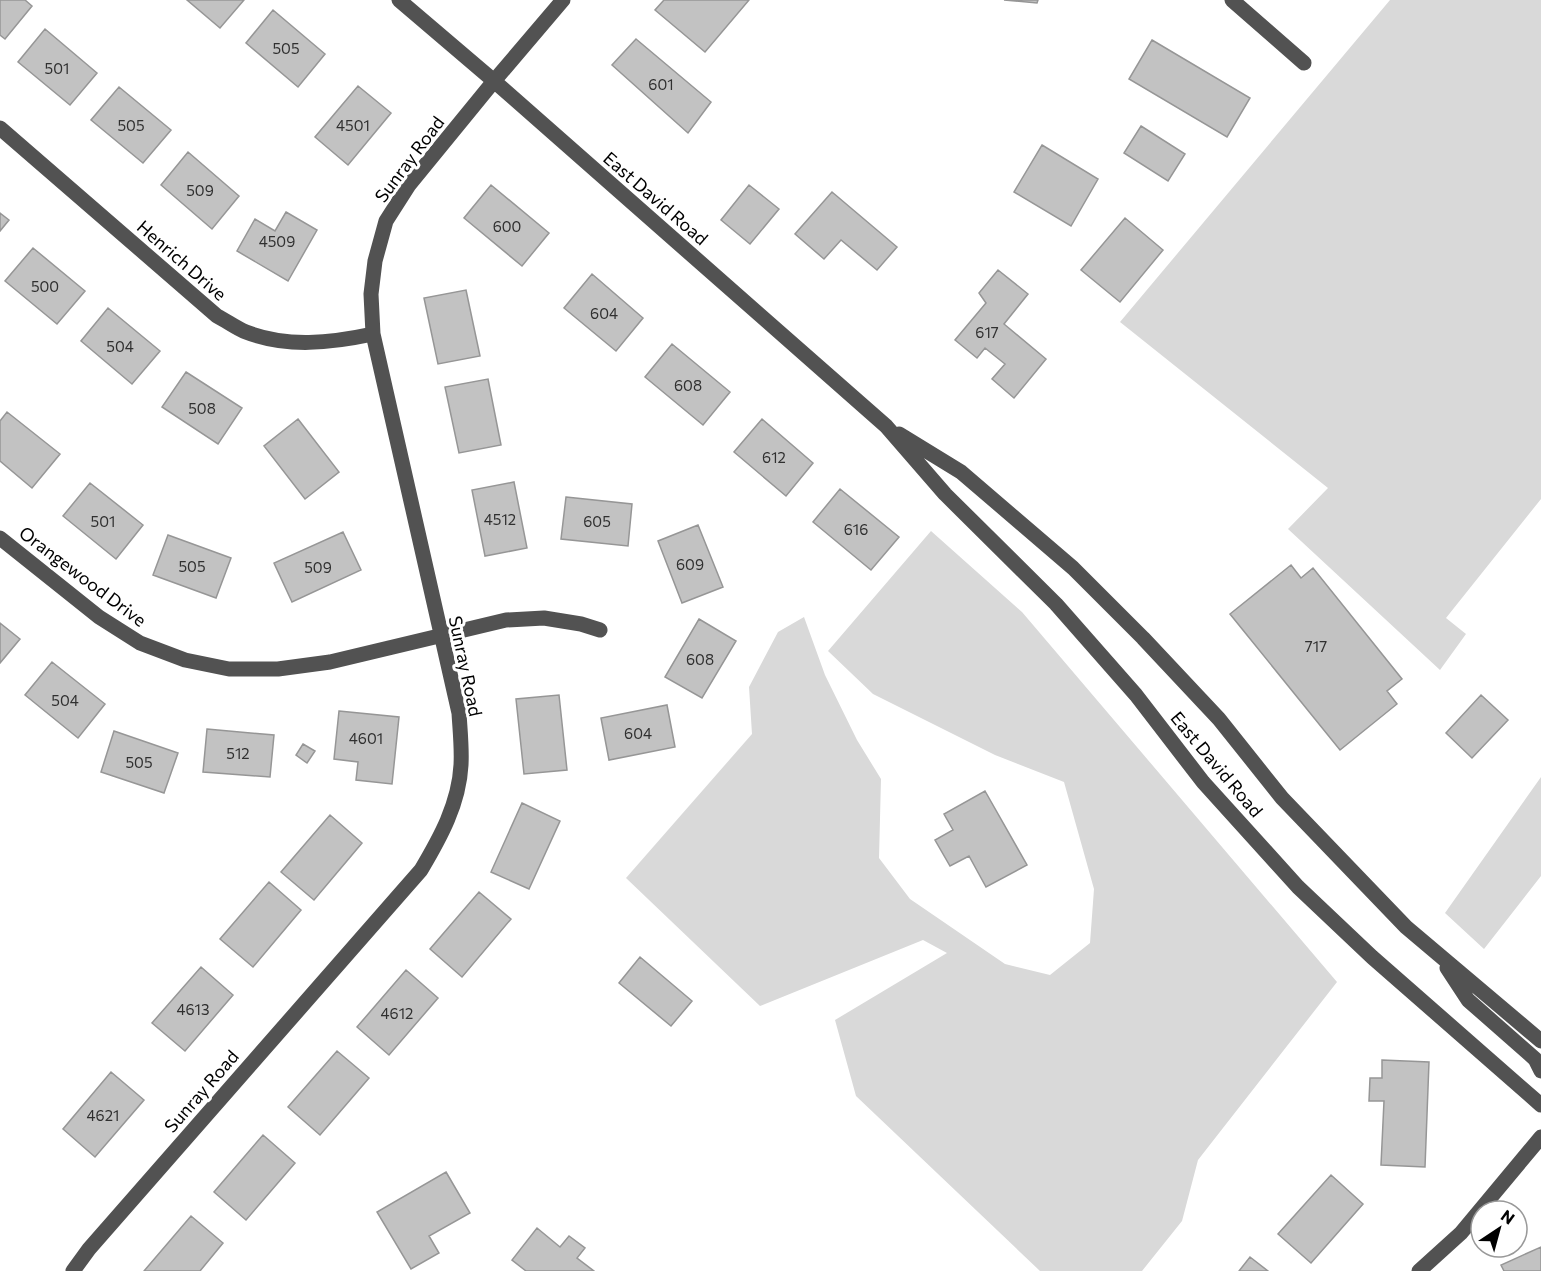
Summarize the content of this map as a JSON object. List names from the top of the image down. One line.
{"streets":{"street":["Sunray Road","East David Road","Henrich Drive","Orangewood Drive"]},"crossings":[["Sunray Road","East David Road"],["Sunray Road","Henrich Drive"],["Sunray Road","Orangewood Drive"]],"house_numbers":["505","501","601","505","4501","509","600","4509","500","604","617","504","608","508","612","4512","501","605","616","609","505","509","717","608","504","604","4601","512","505","4613","4612","4621"],"north":"top right"}
